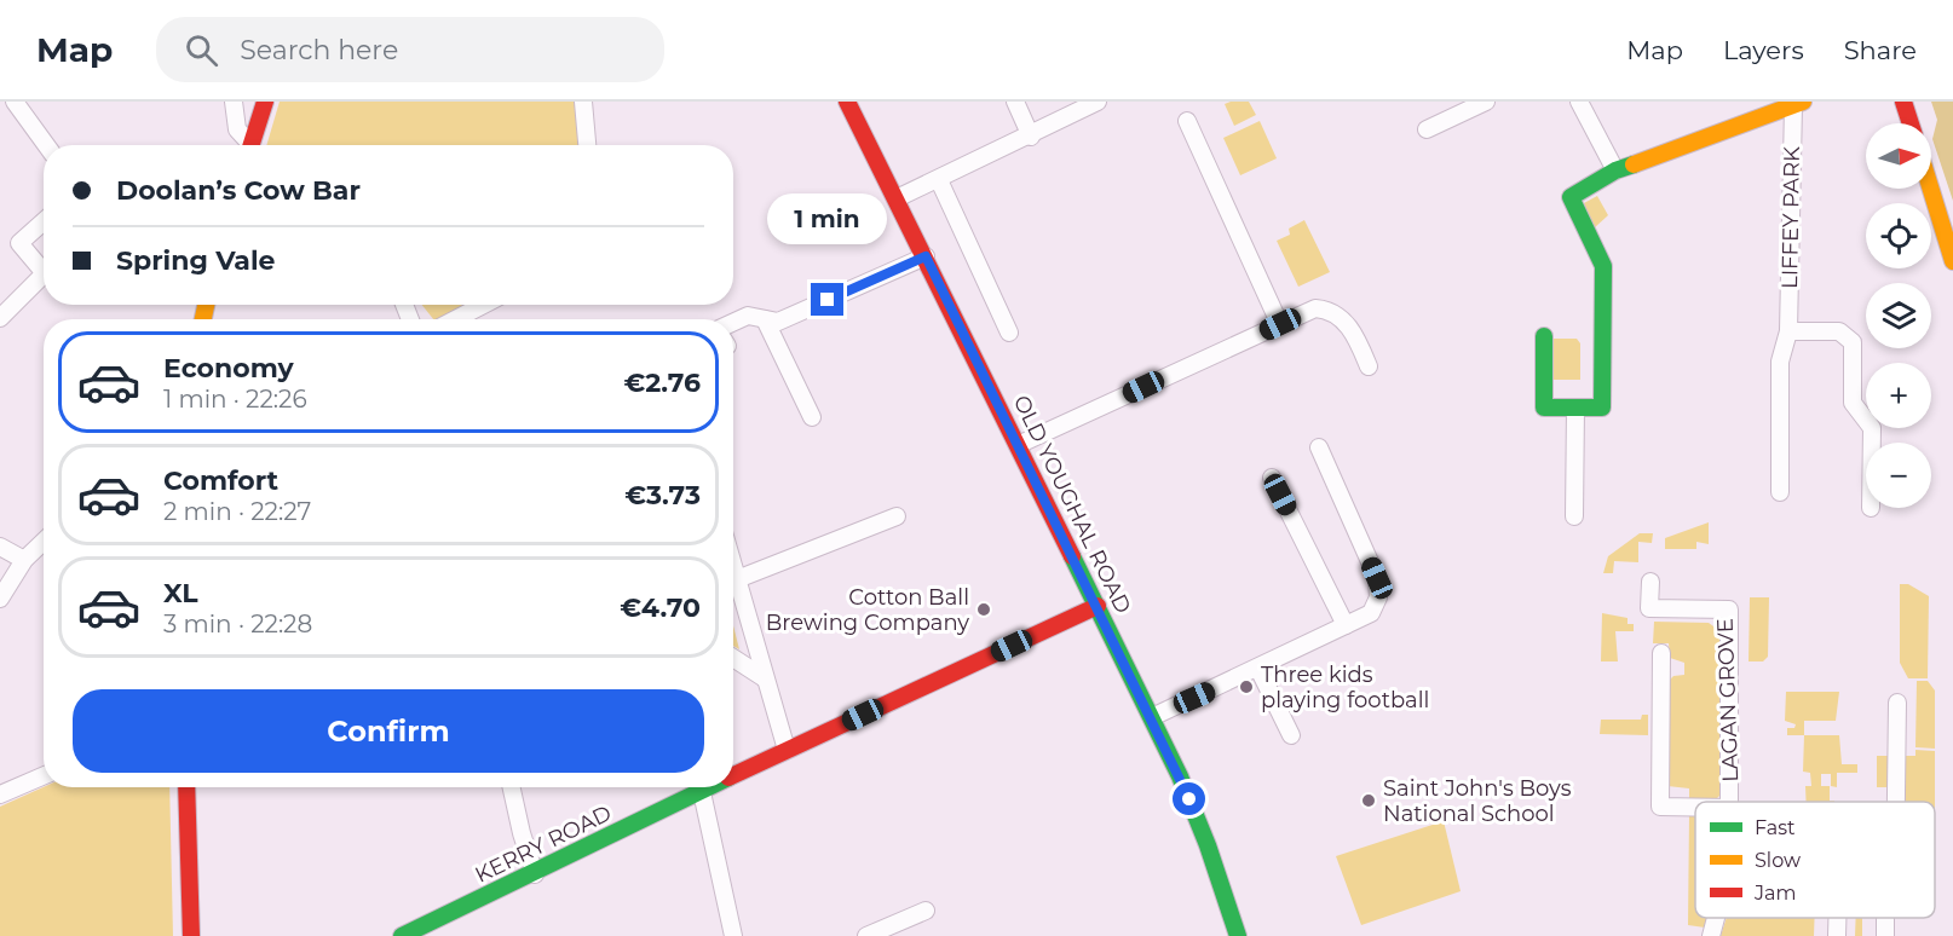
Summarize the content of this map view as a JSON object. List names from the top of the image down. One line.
{"streets":{"street":["LIFFEY PARK","OLD YOUGHAL ROAD","LAGAN GROVE","KERRY ROAD"]},"crossings":[["OLD YOUGHAL ROAD","KERRY ROAD"]],"places":["Cotton Ball Brewing Company","Three kids playing football","Saint John's Boys National School"],"legend":["Fast","Slow","Jam"],"north":"right","page":{"header":"Map","search":"Search here","nav":["Map","Layers","Share"],"map_buttons":["+","−"],"banner":["Doolan’s Cow Bar","Spring Vale"],"bubble":"1 min","list":[{"name":"Economy","note":"1 min · 22:26","value":"€2.76"},{"name":"Comfort","note":"2 min · 22:27","value":"€3.73"},{"name":"XL","note":"3 min · 22:28","value":"€4.70"}],"buttons":"Confirm"}}
